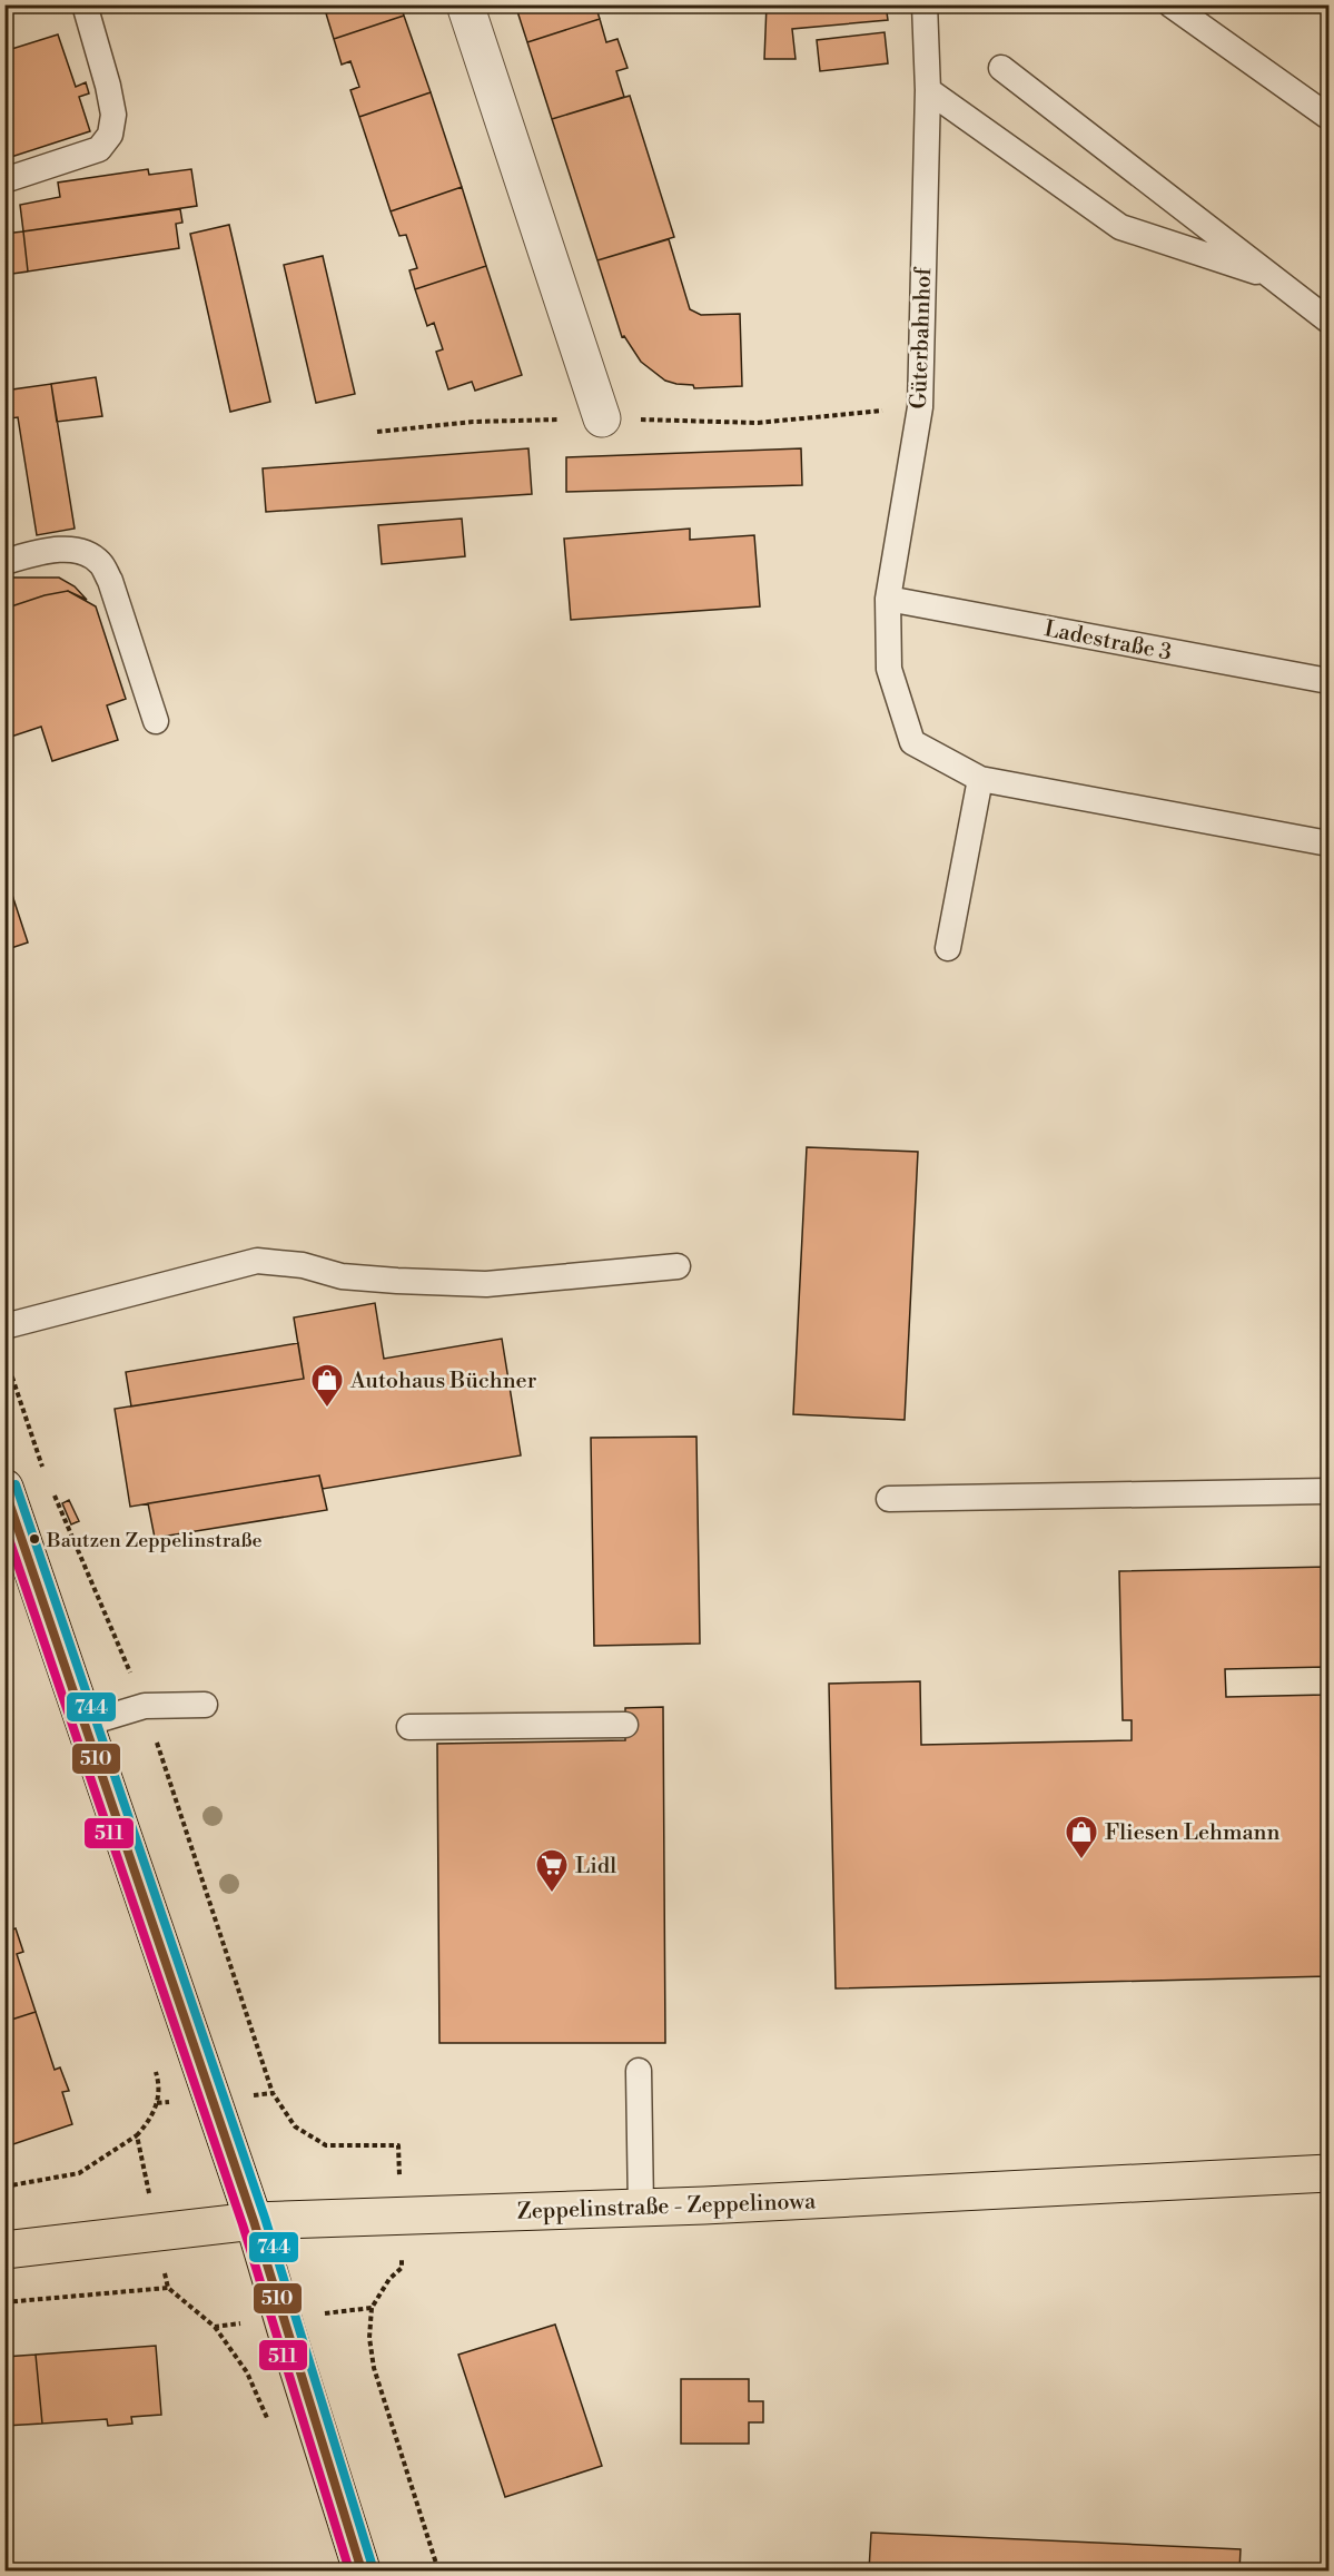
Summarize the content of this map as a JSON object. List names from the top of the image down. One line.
{"streets":{"main road":["Zeppelinstraße - Zeppelinowa"],"lane":["Güterbahnhof","Ladestraße 3"]},"crossings":[["Güterbahnhof","Ladestraße 3"]],"places":{"shop":["Autohaus Büchner","Fliesen Lehmann"],"other":["Bautzen Zeppelinstraße"],"supermarket":["Lidl"]},"lines":["transit line 744","transit line 510","transit line 511"]}
